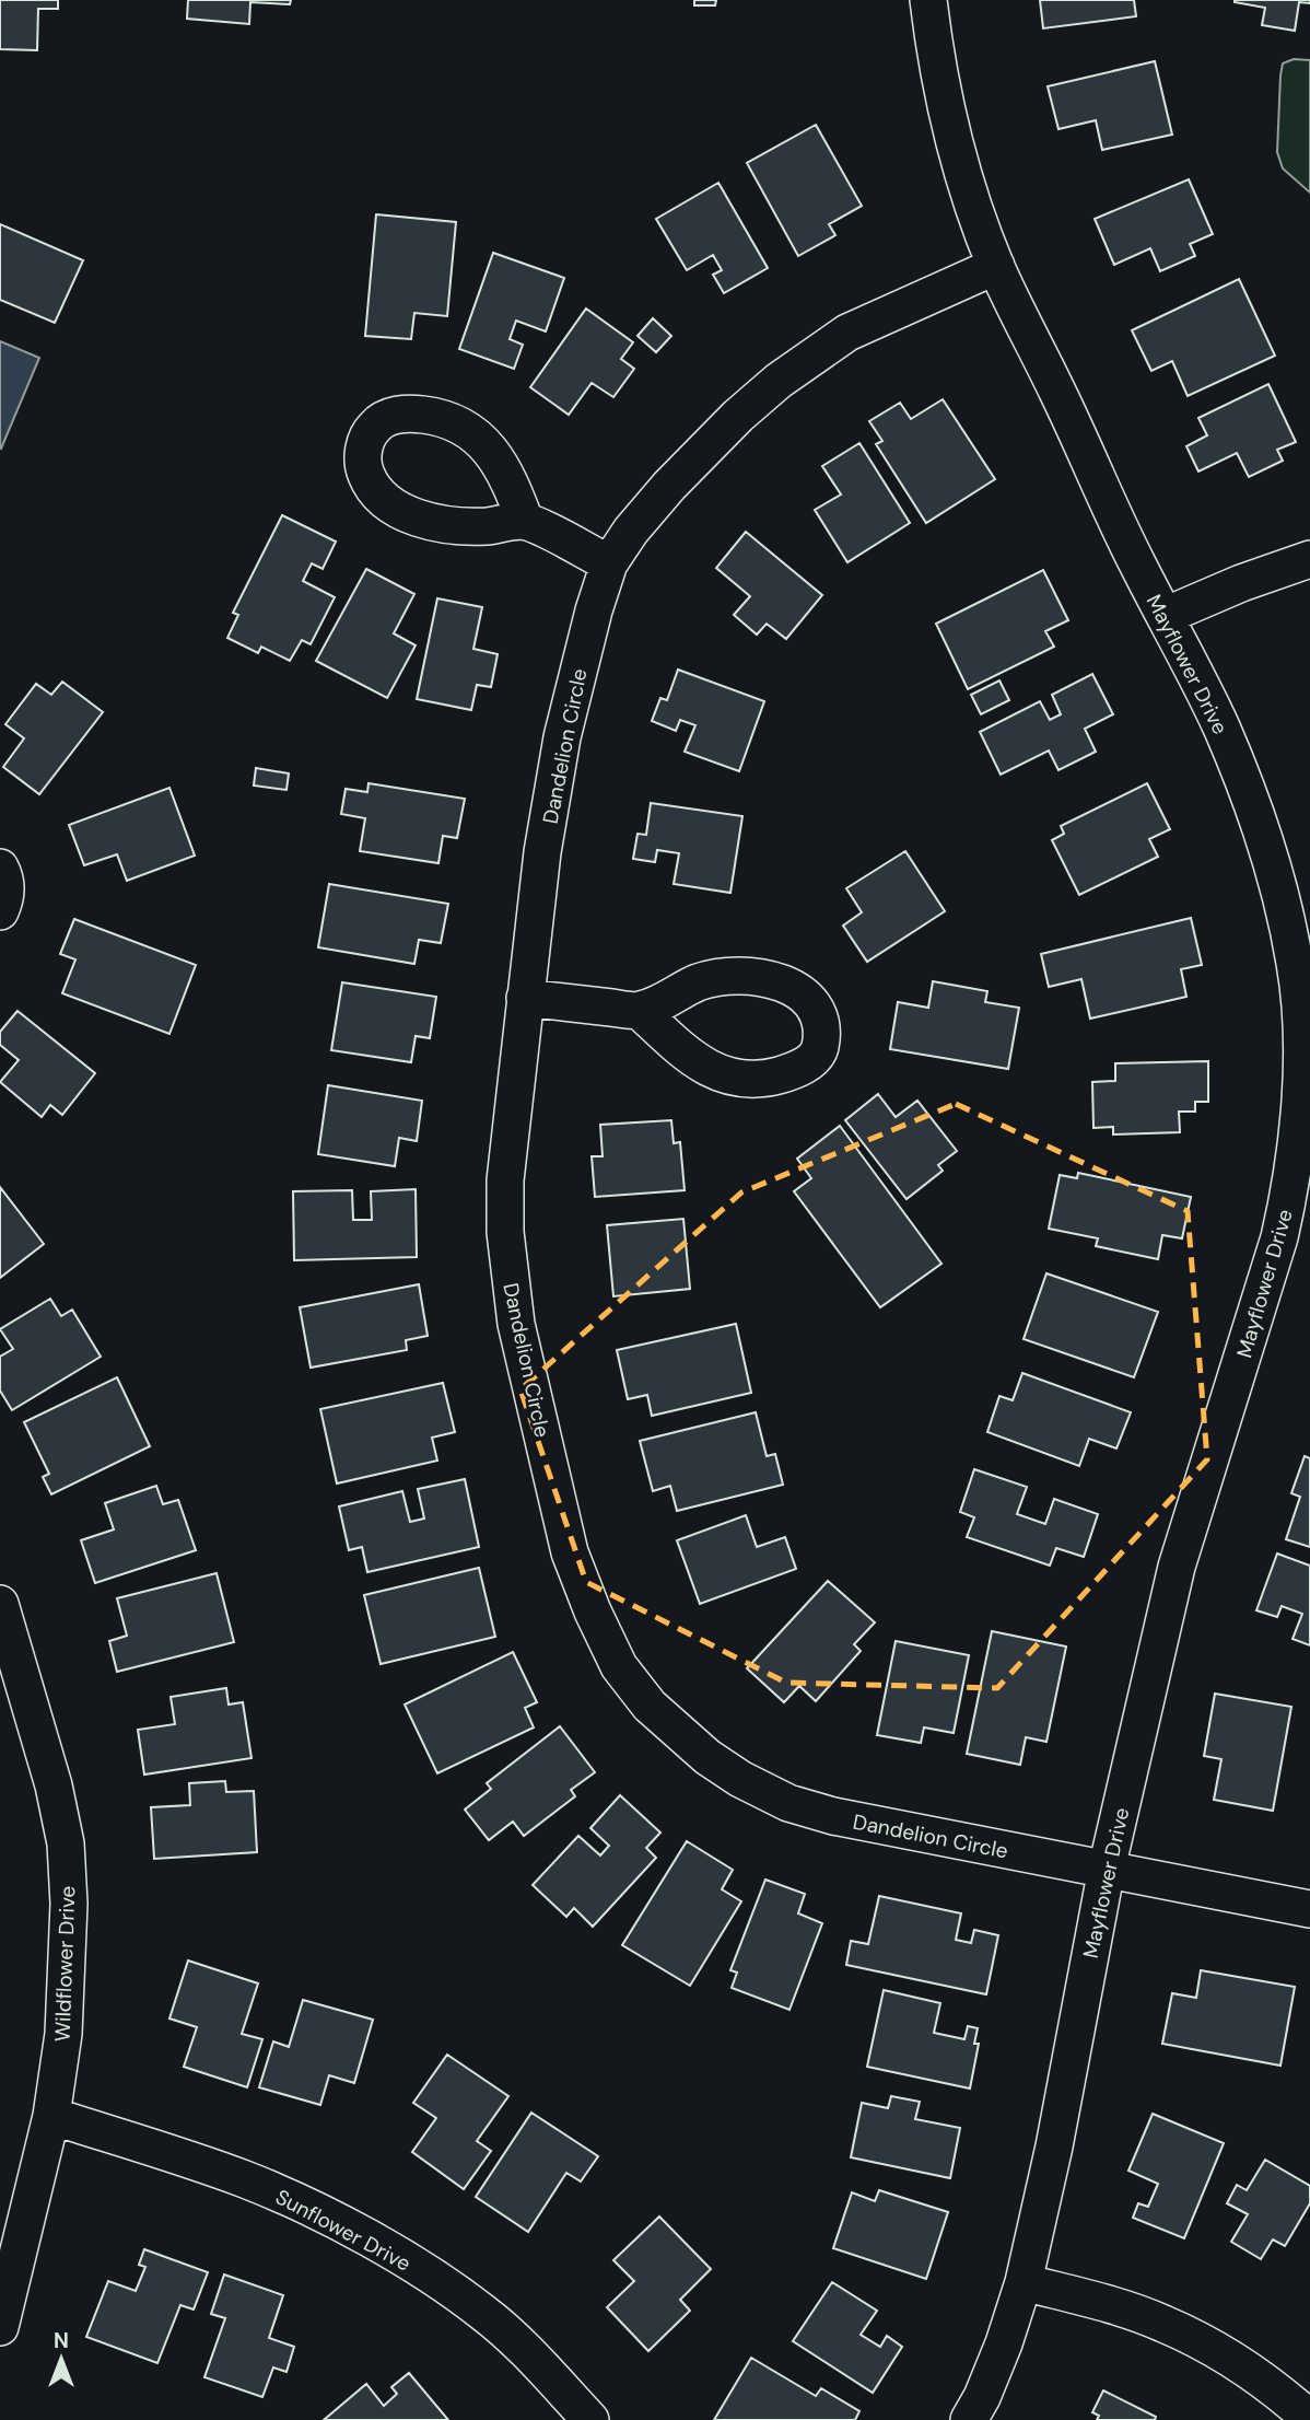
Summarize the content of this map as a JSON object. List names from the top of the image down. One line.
{"streets":{"street":["Mayflower Drive","Dandelion Circle","Wildflower Drive","Sunflower Drive"]},"crossings":[["Mayflower Drive","Dandelion Circle"],["Wildflower Drive","Sunflower Drive"]],"north":"top"}
